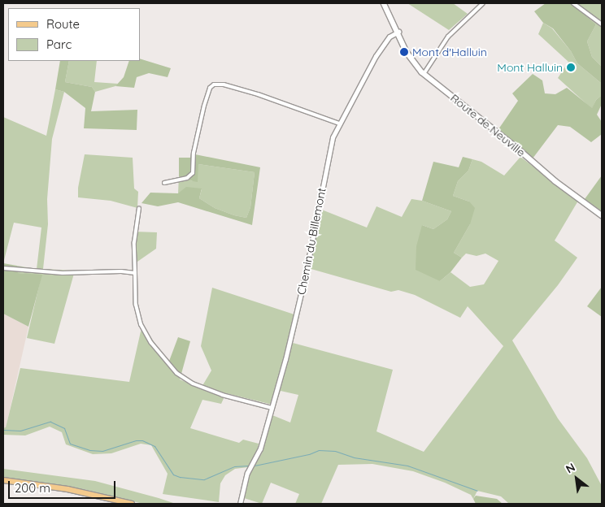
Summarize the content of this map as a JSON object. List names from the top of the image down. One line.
{"streets":{"main road":["Route de Neuville"],"street":["Chemin du Billemont"]},"crossings":[["Route de Neuville","Chemin du Billemont"]],"places":["Mont d'Halluin","Mont Halluin"],"legend":["Route","Parc"],"scale_bar":"200 m","north":"top left"}
